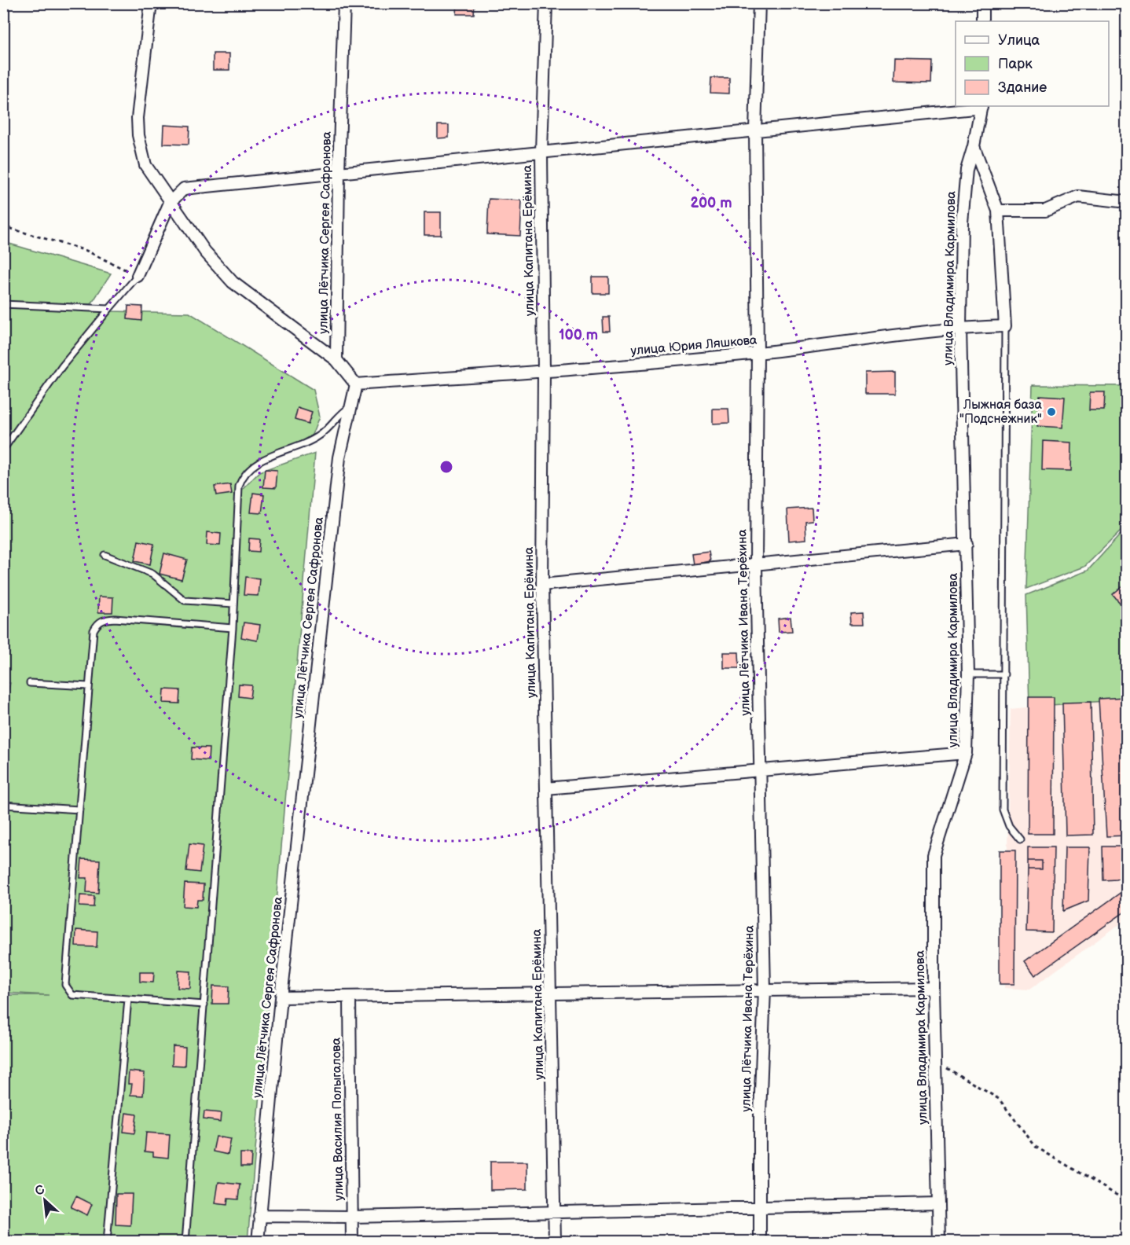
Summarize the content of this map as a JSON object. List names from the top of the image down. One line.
{"streets":{"street":["улица Лётчика Сергея Сафронова","улица Капитана Ерёмина","улица Владимира Кармилова","улица Юрия Ляшкова","улица Лётчика Ивана Терёхина","улица Василия Полыгалова"]},"crossings":[["улица Лётчика Сергея Сафронова","улица Юрия Ляшкова"],["улица Капитана Ерёмина","улица Юрия Ляшкова"],["улица Владимира Кармилова","улица Юрия Ляшкова"],["улица Юрия Ляшкова","улица Лётчика Ивана Терёхина"]],"places":["Лыжная база \"Подснежник\""],"legend":["Улица","Парк","Здание"],"north":"top left","rings":["200 m","100 m"]}
